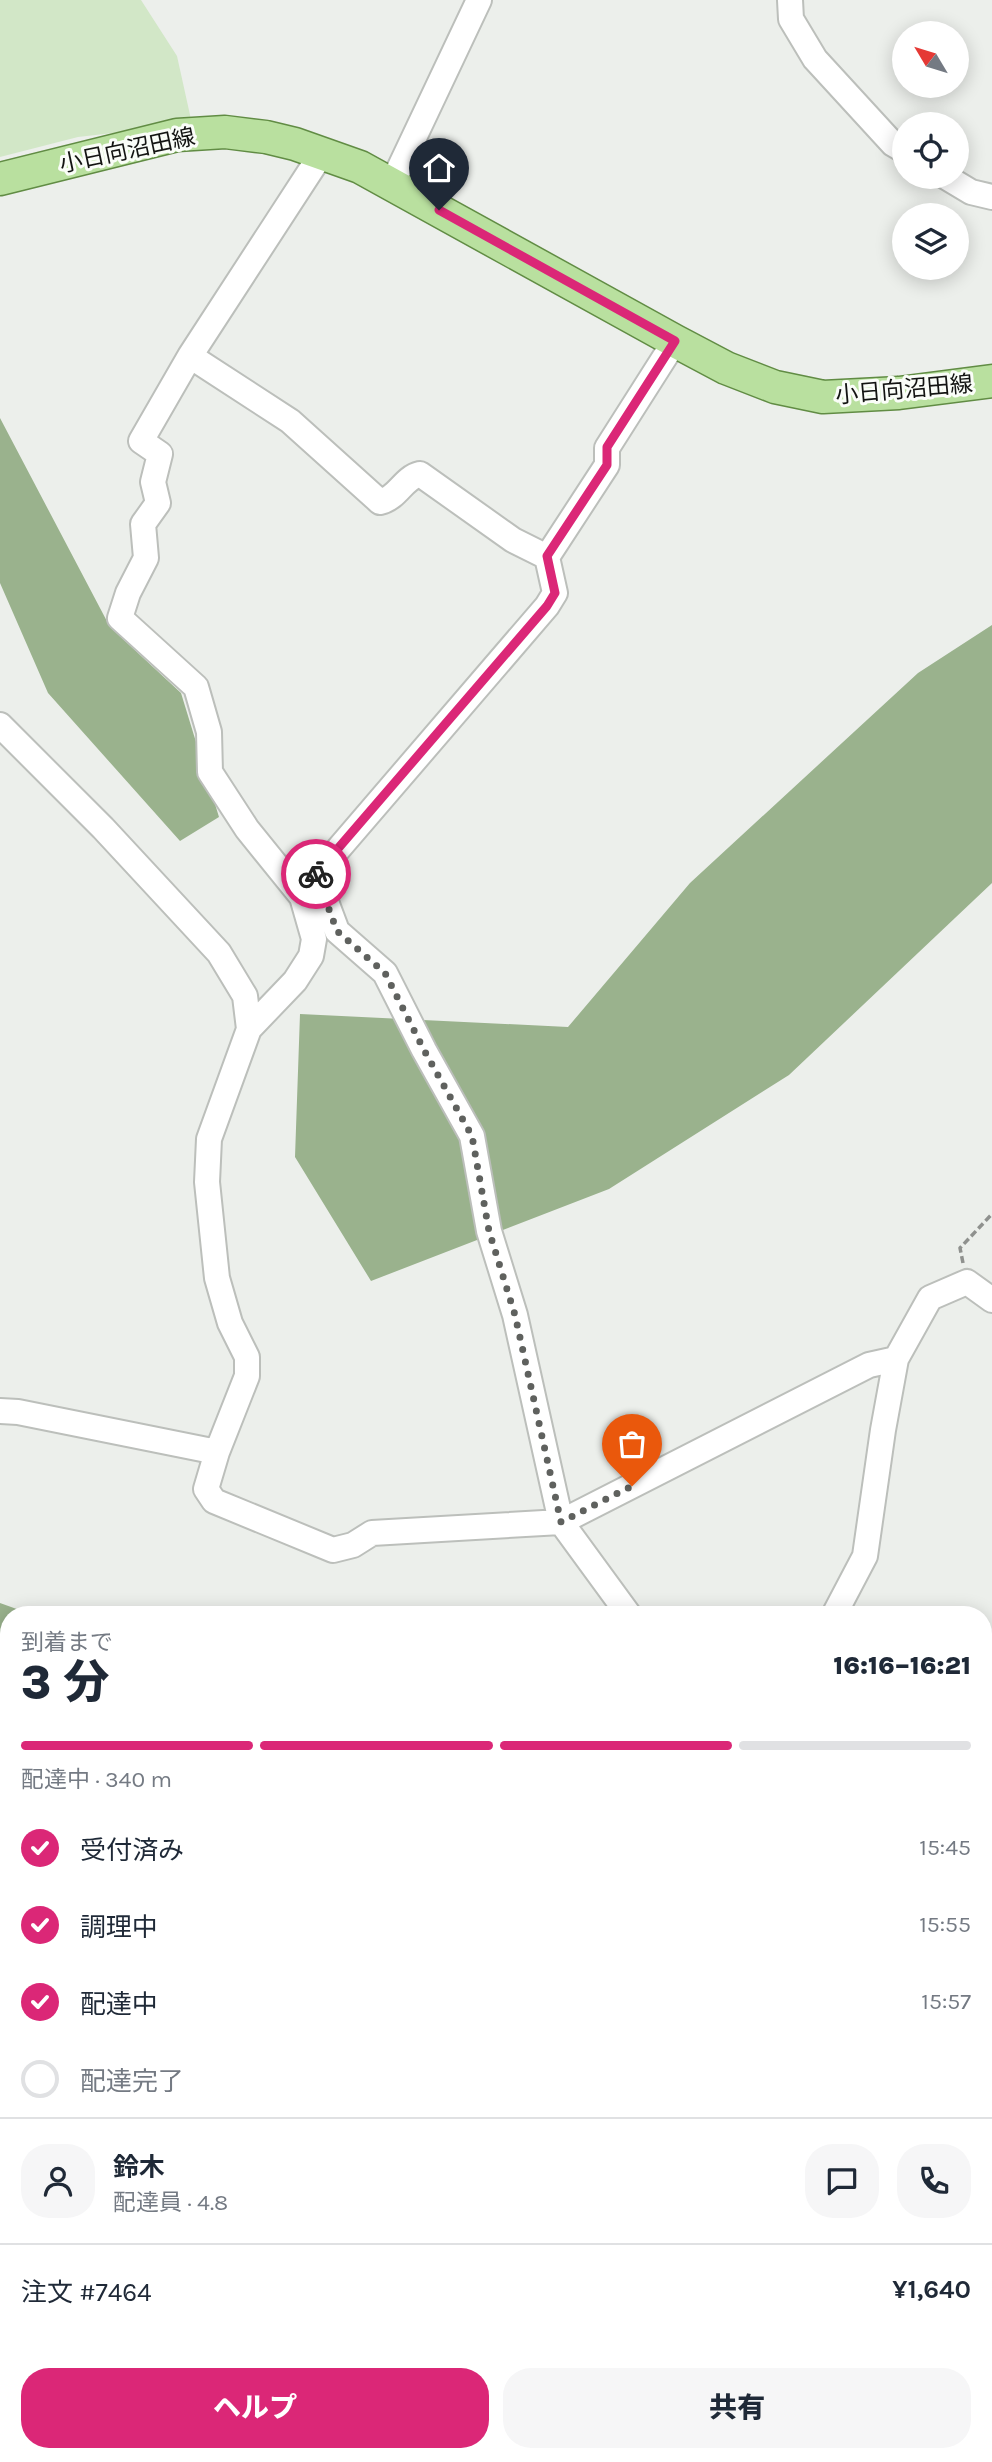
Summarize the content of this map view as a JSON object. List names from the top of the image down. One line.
{"streets":{"main road":["小日向沼田線"]},"north":"top left","page":{"heading":["3 分","到着まで","16:16–16:21"],"panel":["鈴木","配達員 · 4.8","注文 #7464","¥1,640"],"bar":"配達中 · 340 m","list":[["受付済み","15:45"],["調理中","15:55"],["配達中","15:57"],"配達完了"],"buttons":["ヘルプ","共有"]}}
